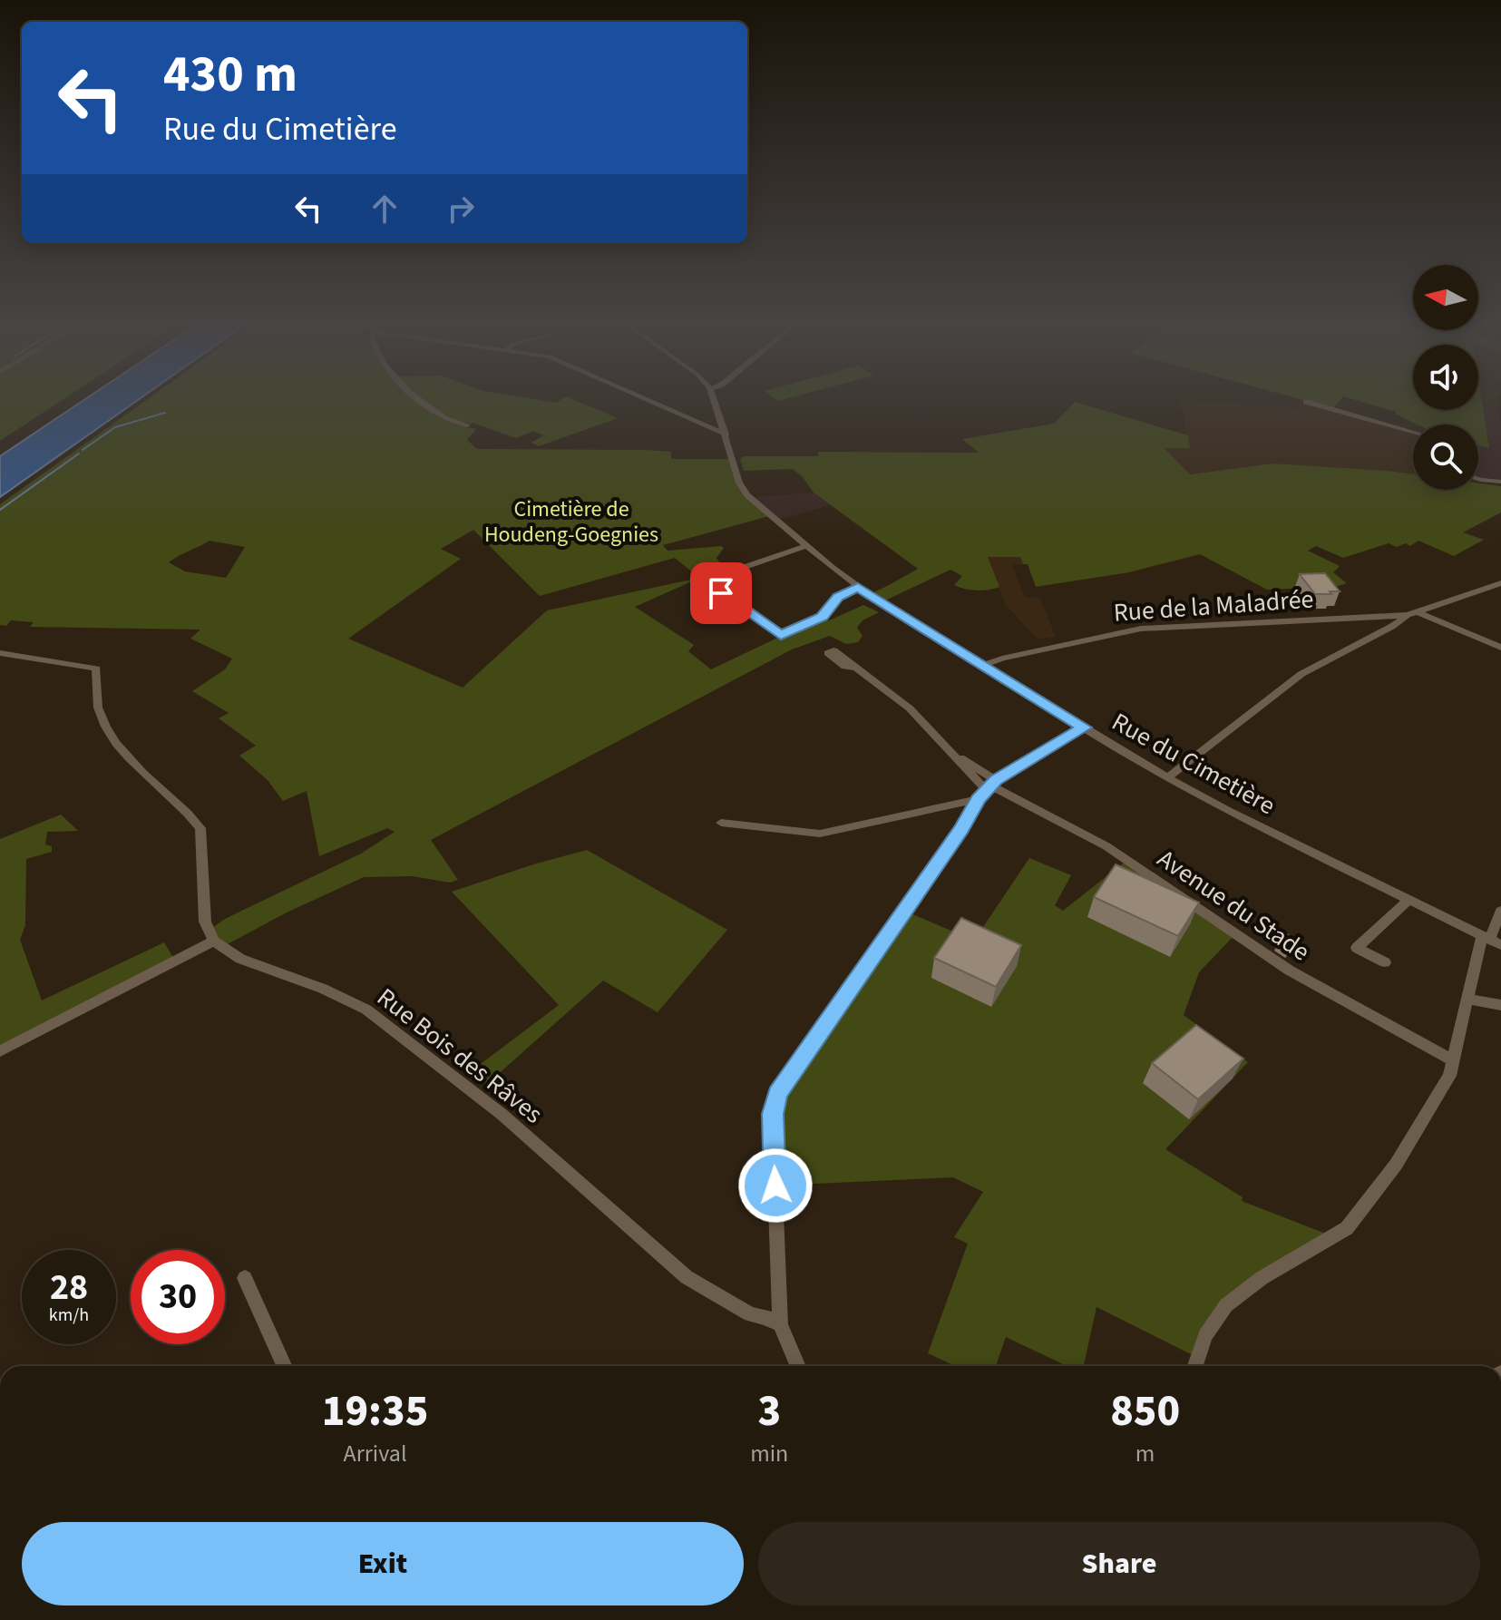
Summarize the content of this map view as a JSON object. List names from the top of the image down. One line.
{"streets":{"street":["Rue de la Maladrée","Rue du Cimetière","Avenue du Stade","Rue Bois des Râves"]},"crossings":[["Rue de la Maladrée","Rue du Cimetière"]],"parks":["Cimetière de Houdeng-Goegnies"],"north":"left","page":{"turn":["430 m","Rue du Cimetière"],"speed":"28 km/h","limit":"30","eta":["19:35","Arrival","3","min","850","m"],"buttons":["Exit","Share"]}}
